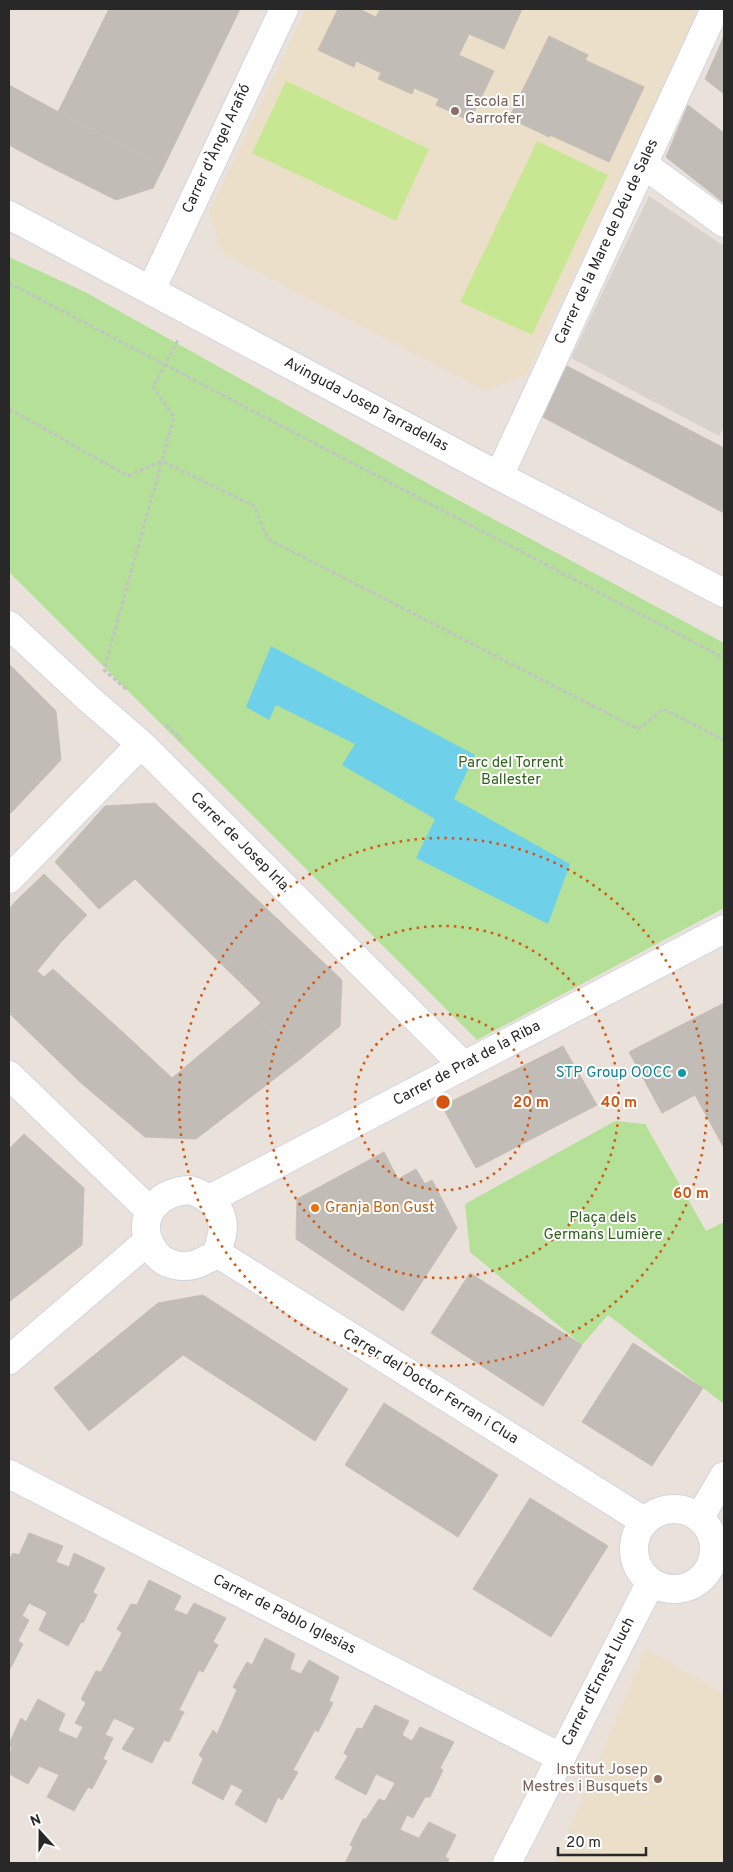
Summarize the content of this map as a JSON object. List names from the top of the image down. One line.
{"streets":{"street":["Carrer d'Àngel Arañó","Carrer de la Mare de Déu de Sales","Avinguda Josep Tarradellas","Carrer de Josep Irla","Carrer de Prat de la Riba","Carrer del Doctor Ferran i Clua","Carrer de Pablo Iglesias","Carrer d'Ernest Lluch"]},"crossings":[["Carrer d'Àngel Arañó","Avinguda Josep Tarradellas"],["Carrer de la Mare de Déu de Sales","Avinguda Josep Tarradellas"],["Carrer de Josep Irla","Carrer de Prat de la Riba"],["Carrer de Prat de la Riba","Carrer del Doctor Ferran i Clua"],["Carrer del Doctor Ferran i Clua","Carrer d'Ernest Lluch"],["Carrer de Pablo Iglesias","Carrer d'Ernest Lluch"]],"parks":["Parc del Torrent Ballester","Plaça dels Germans Lumière"],"places":["Escola El Garrofer","STP Group OOCC","Granja Bon Gust","Institut Josep Mestres i Busquets"],"scale_bar":"20 m","north":"top","rings":["20 m","40 m","60 m"]}
